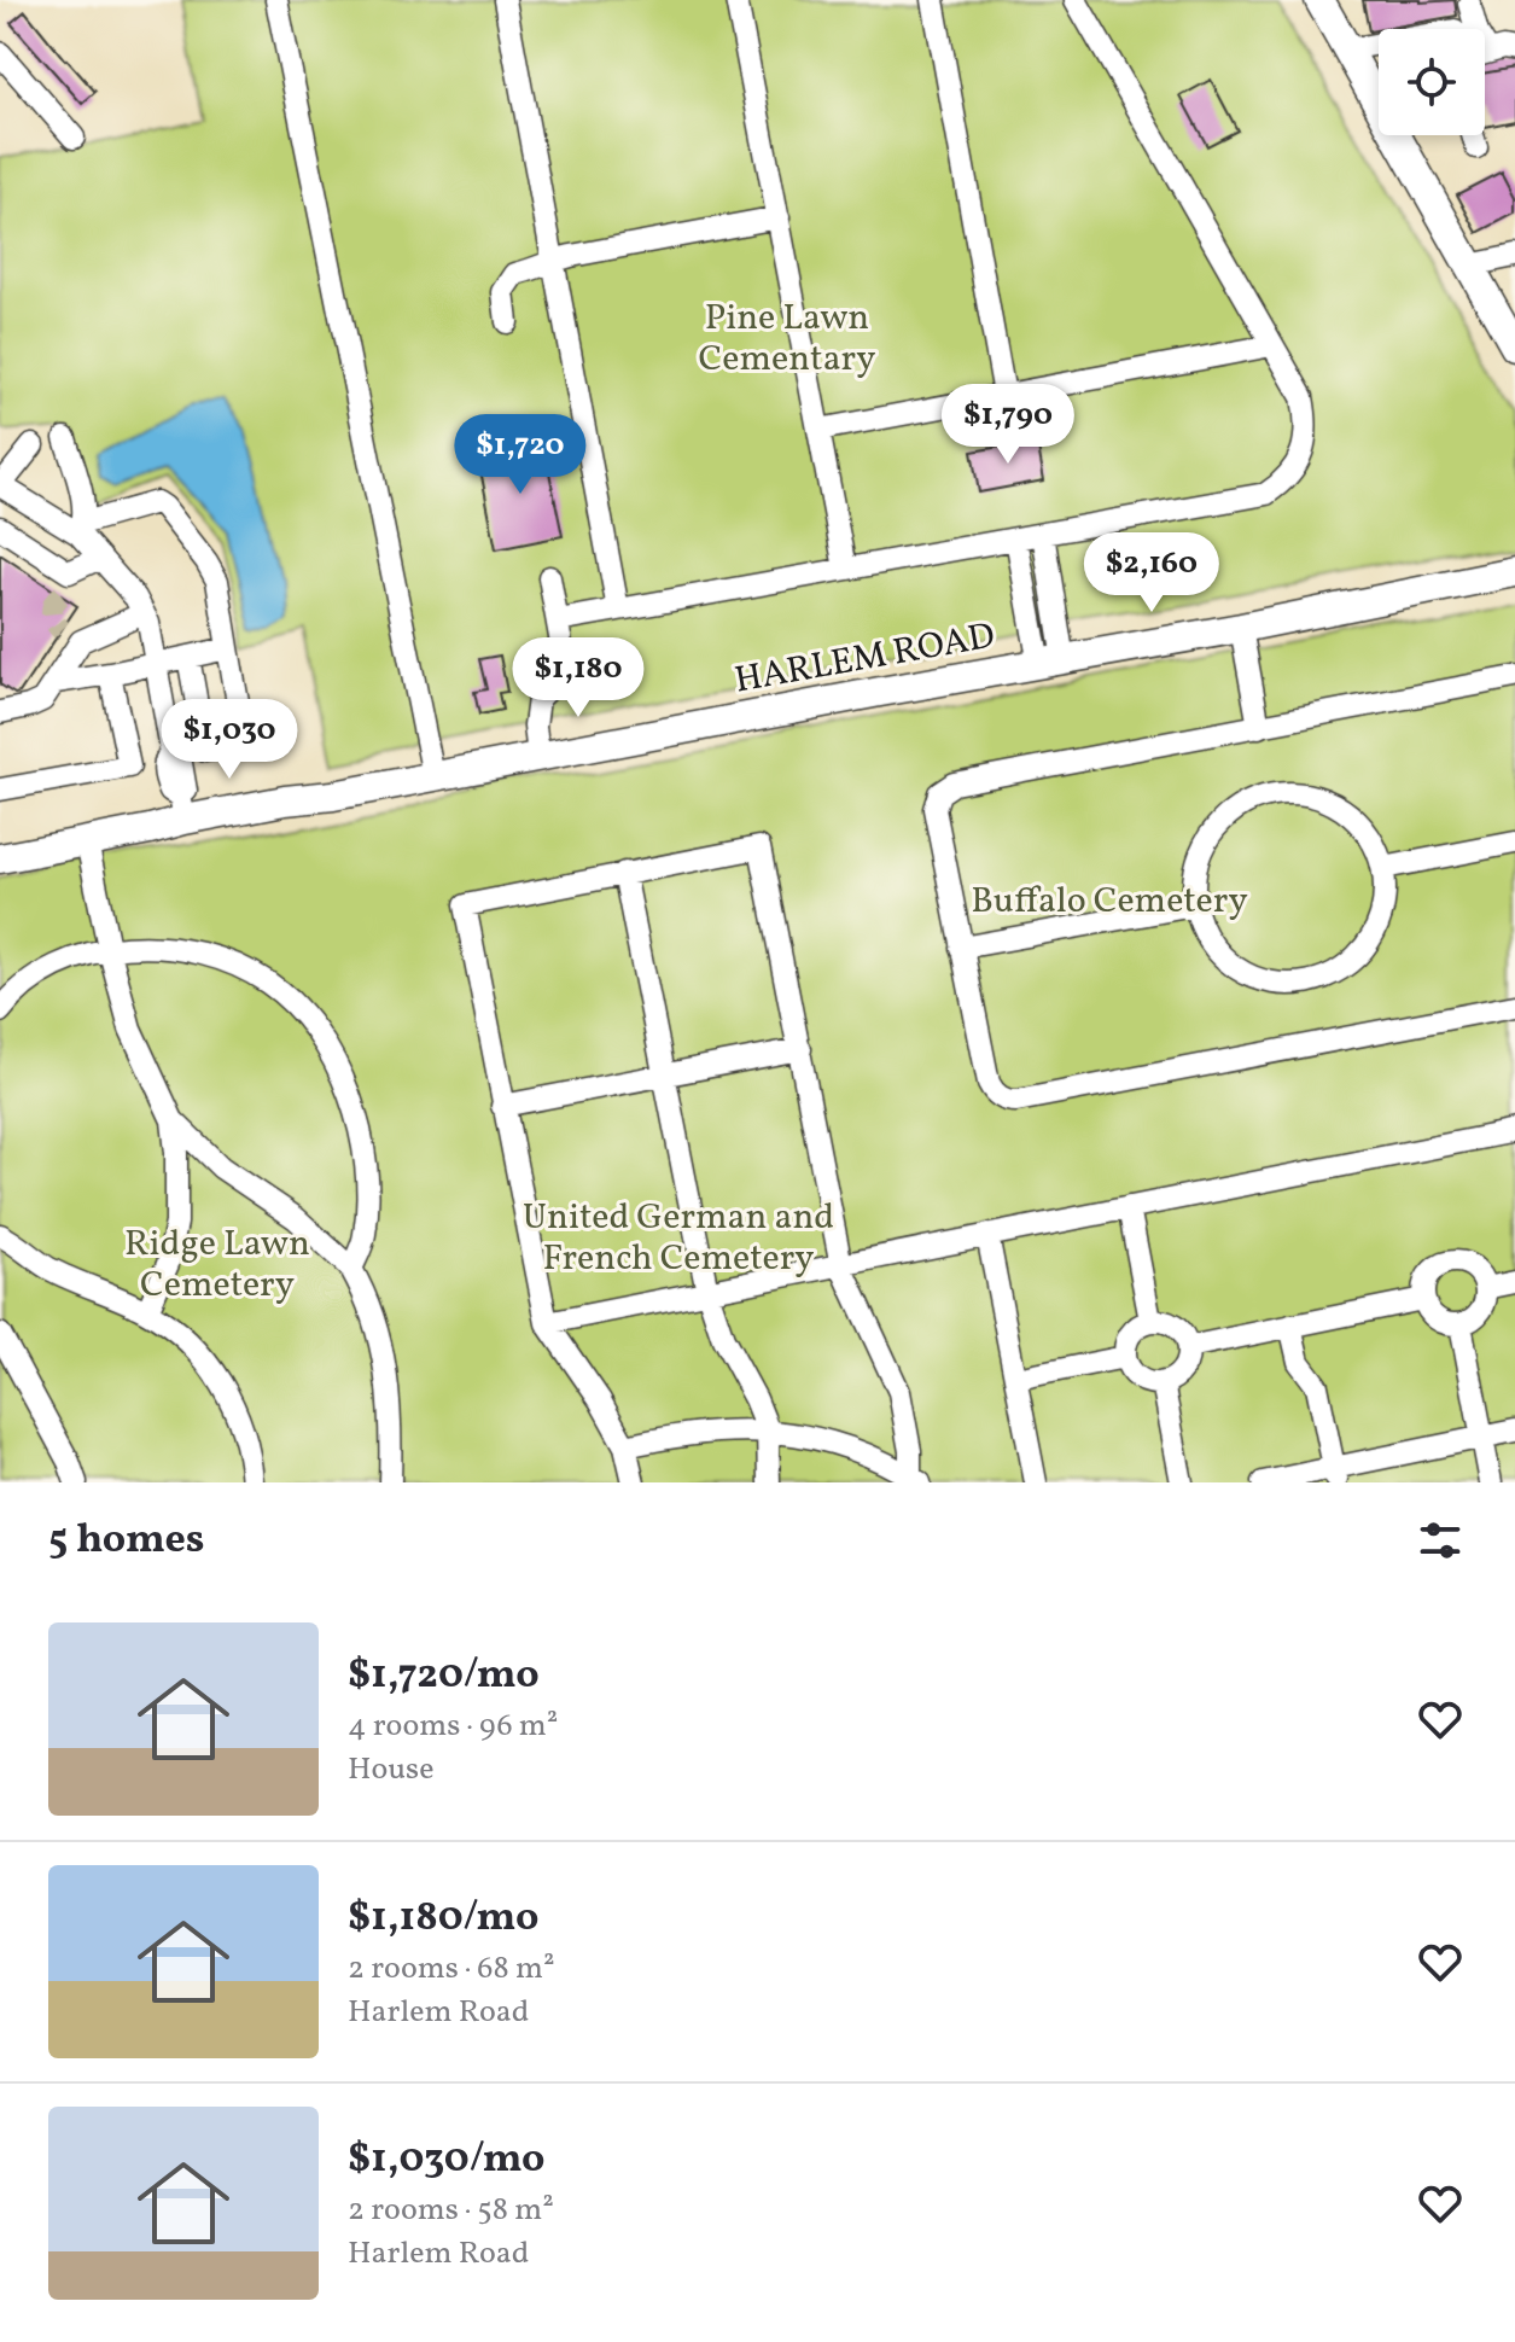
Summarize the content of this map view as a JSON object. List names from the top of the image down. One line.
{"streets":{"main road":["HARLEM ROAD"]},"parks":["Pine Lawn Cementary","Buffalo Cemetery","United German and French Cemetery","Ridge Lawn Cemetery"],"page":{"price":["$1,790","$1,720","$2,160","$1,180","$1,030"],"heading":"5 homes","list":[{"name":"$1,720/mo","note":"4 rooms · 96 m² · House"},{"name":"$1,180/mo","note":"2 rooms · 68 m² · Harlem Road"},{"name":"$1,030/mo","note":"2 rooms · 58 m² · Harlem Road"}]}}
